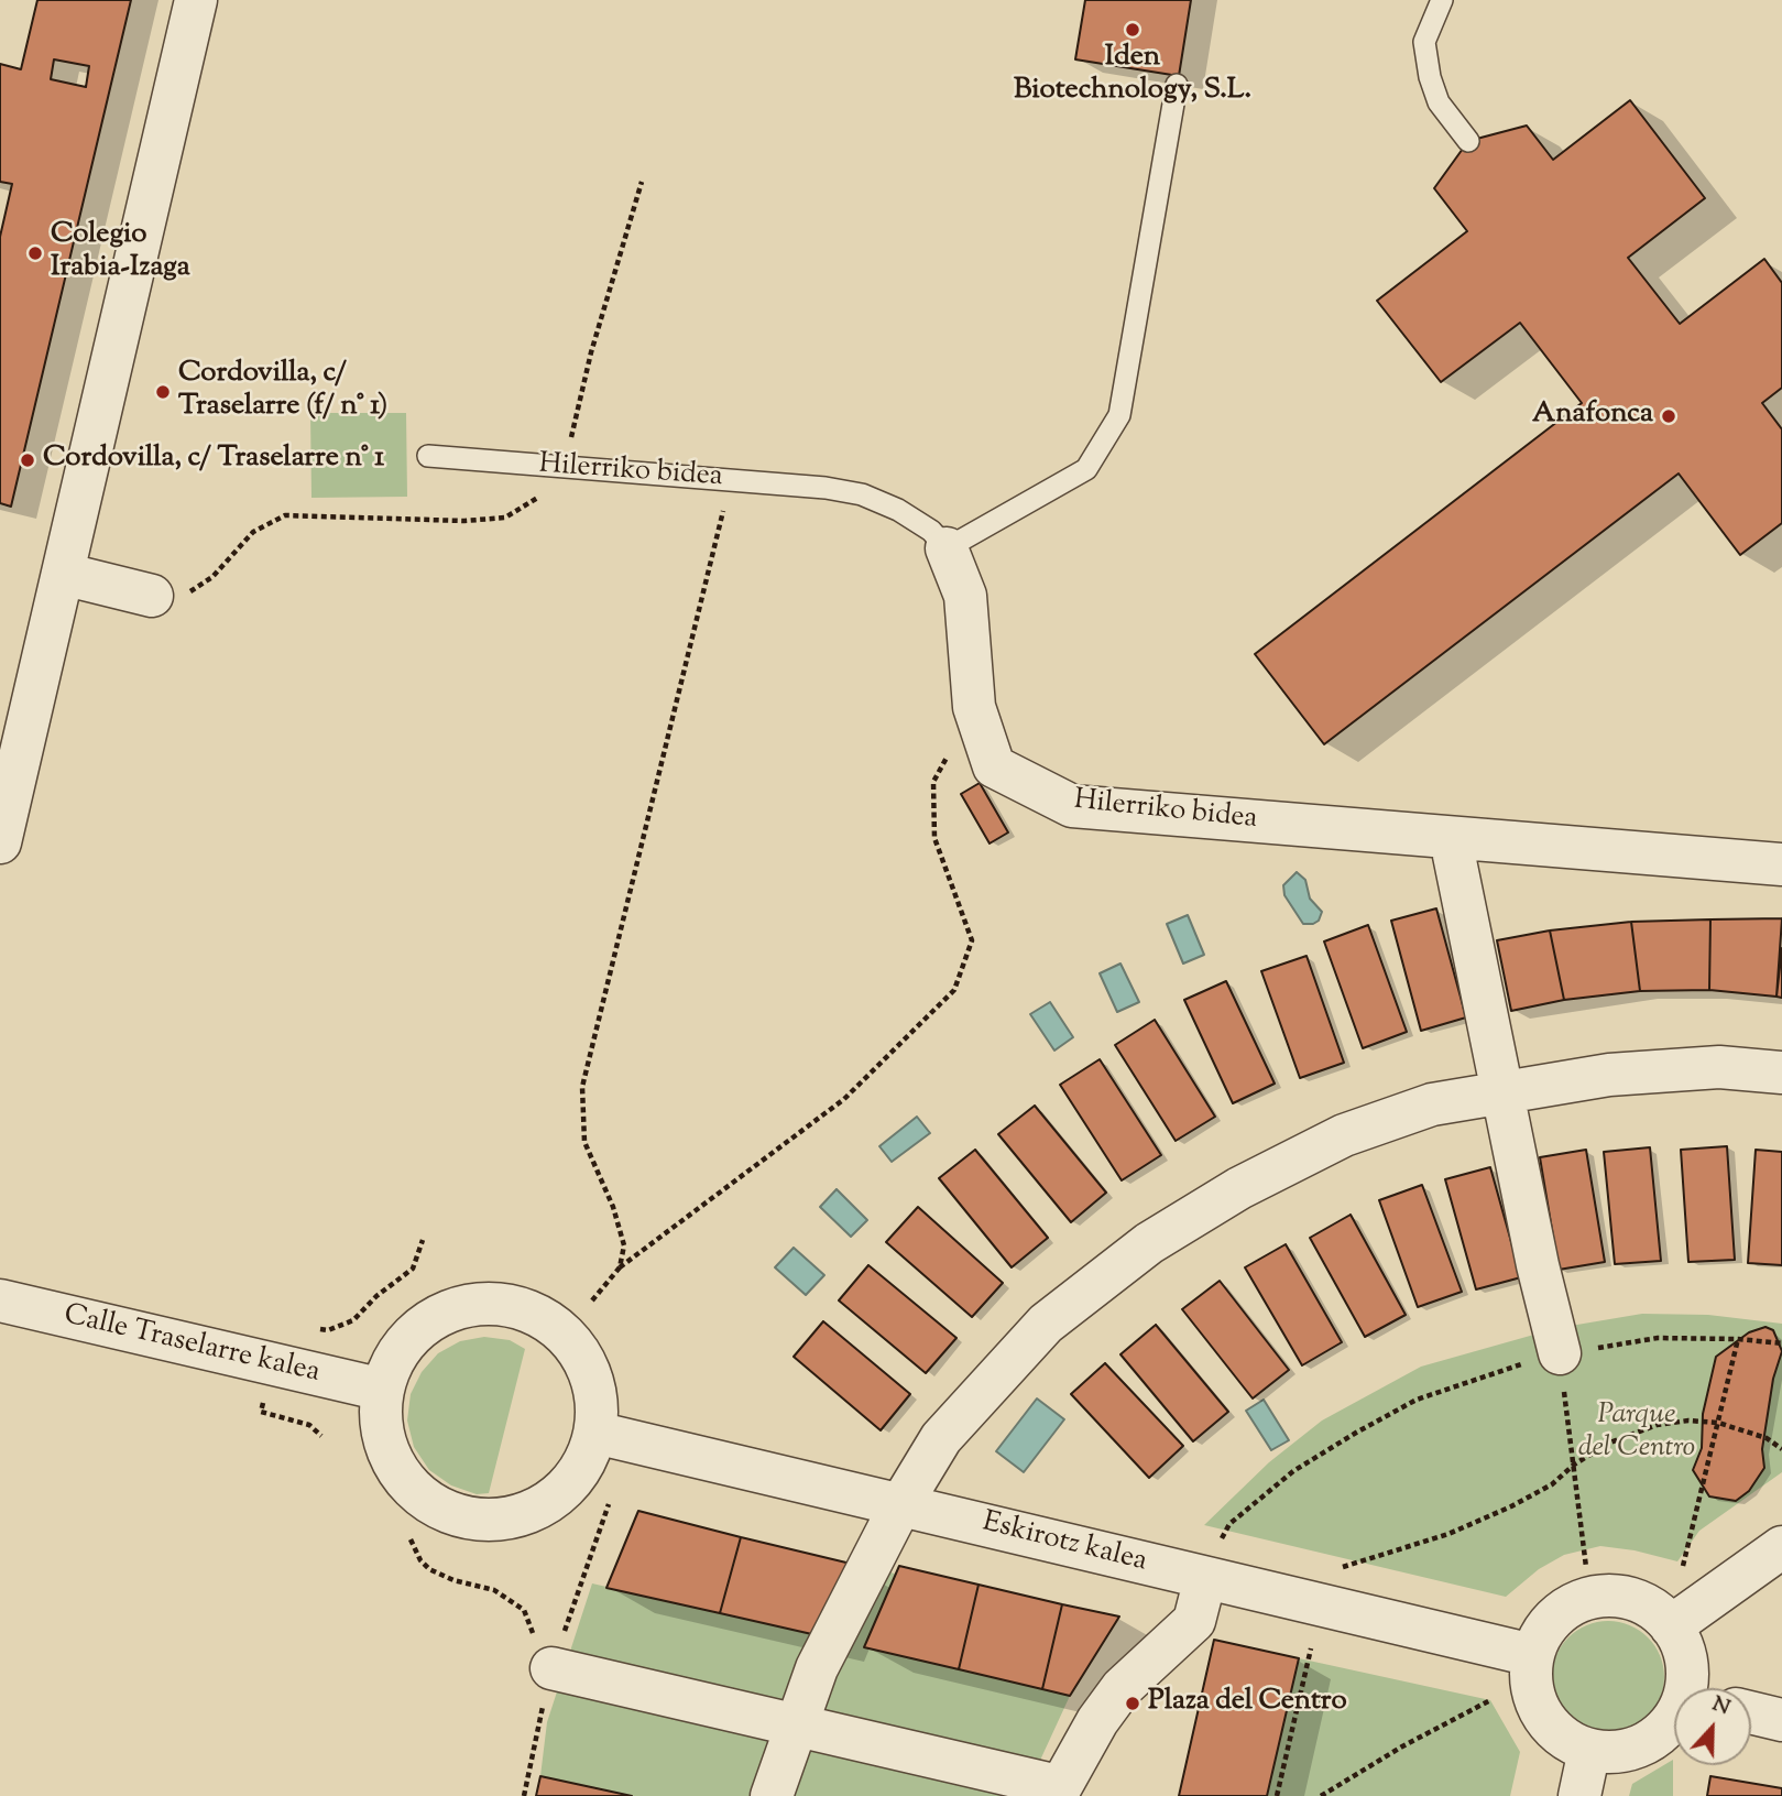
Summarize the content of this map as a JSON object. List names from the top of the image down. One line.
{"streets":{"street":["Hilerriko bidea","Calle Traselarre kalea","Eskirotz kalea"]},"crossings":[["Calle Traselarre kalea","Eskirotz kalea"]],"parks":["Parque del Centro"],"places":["Iden Biotechnology, S.L.","Colegio Irabia-Izaga","Cordovilla, c/ Traselarre (f/ n° 1)","Anafonca","Cordovilla, c/ Traselarre n° 1","Plaza del Centro"],"north":"top"}
